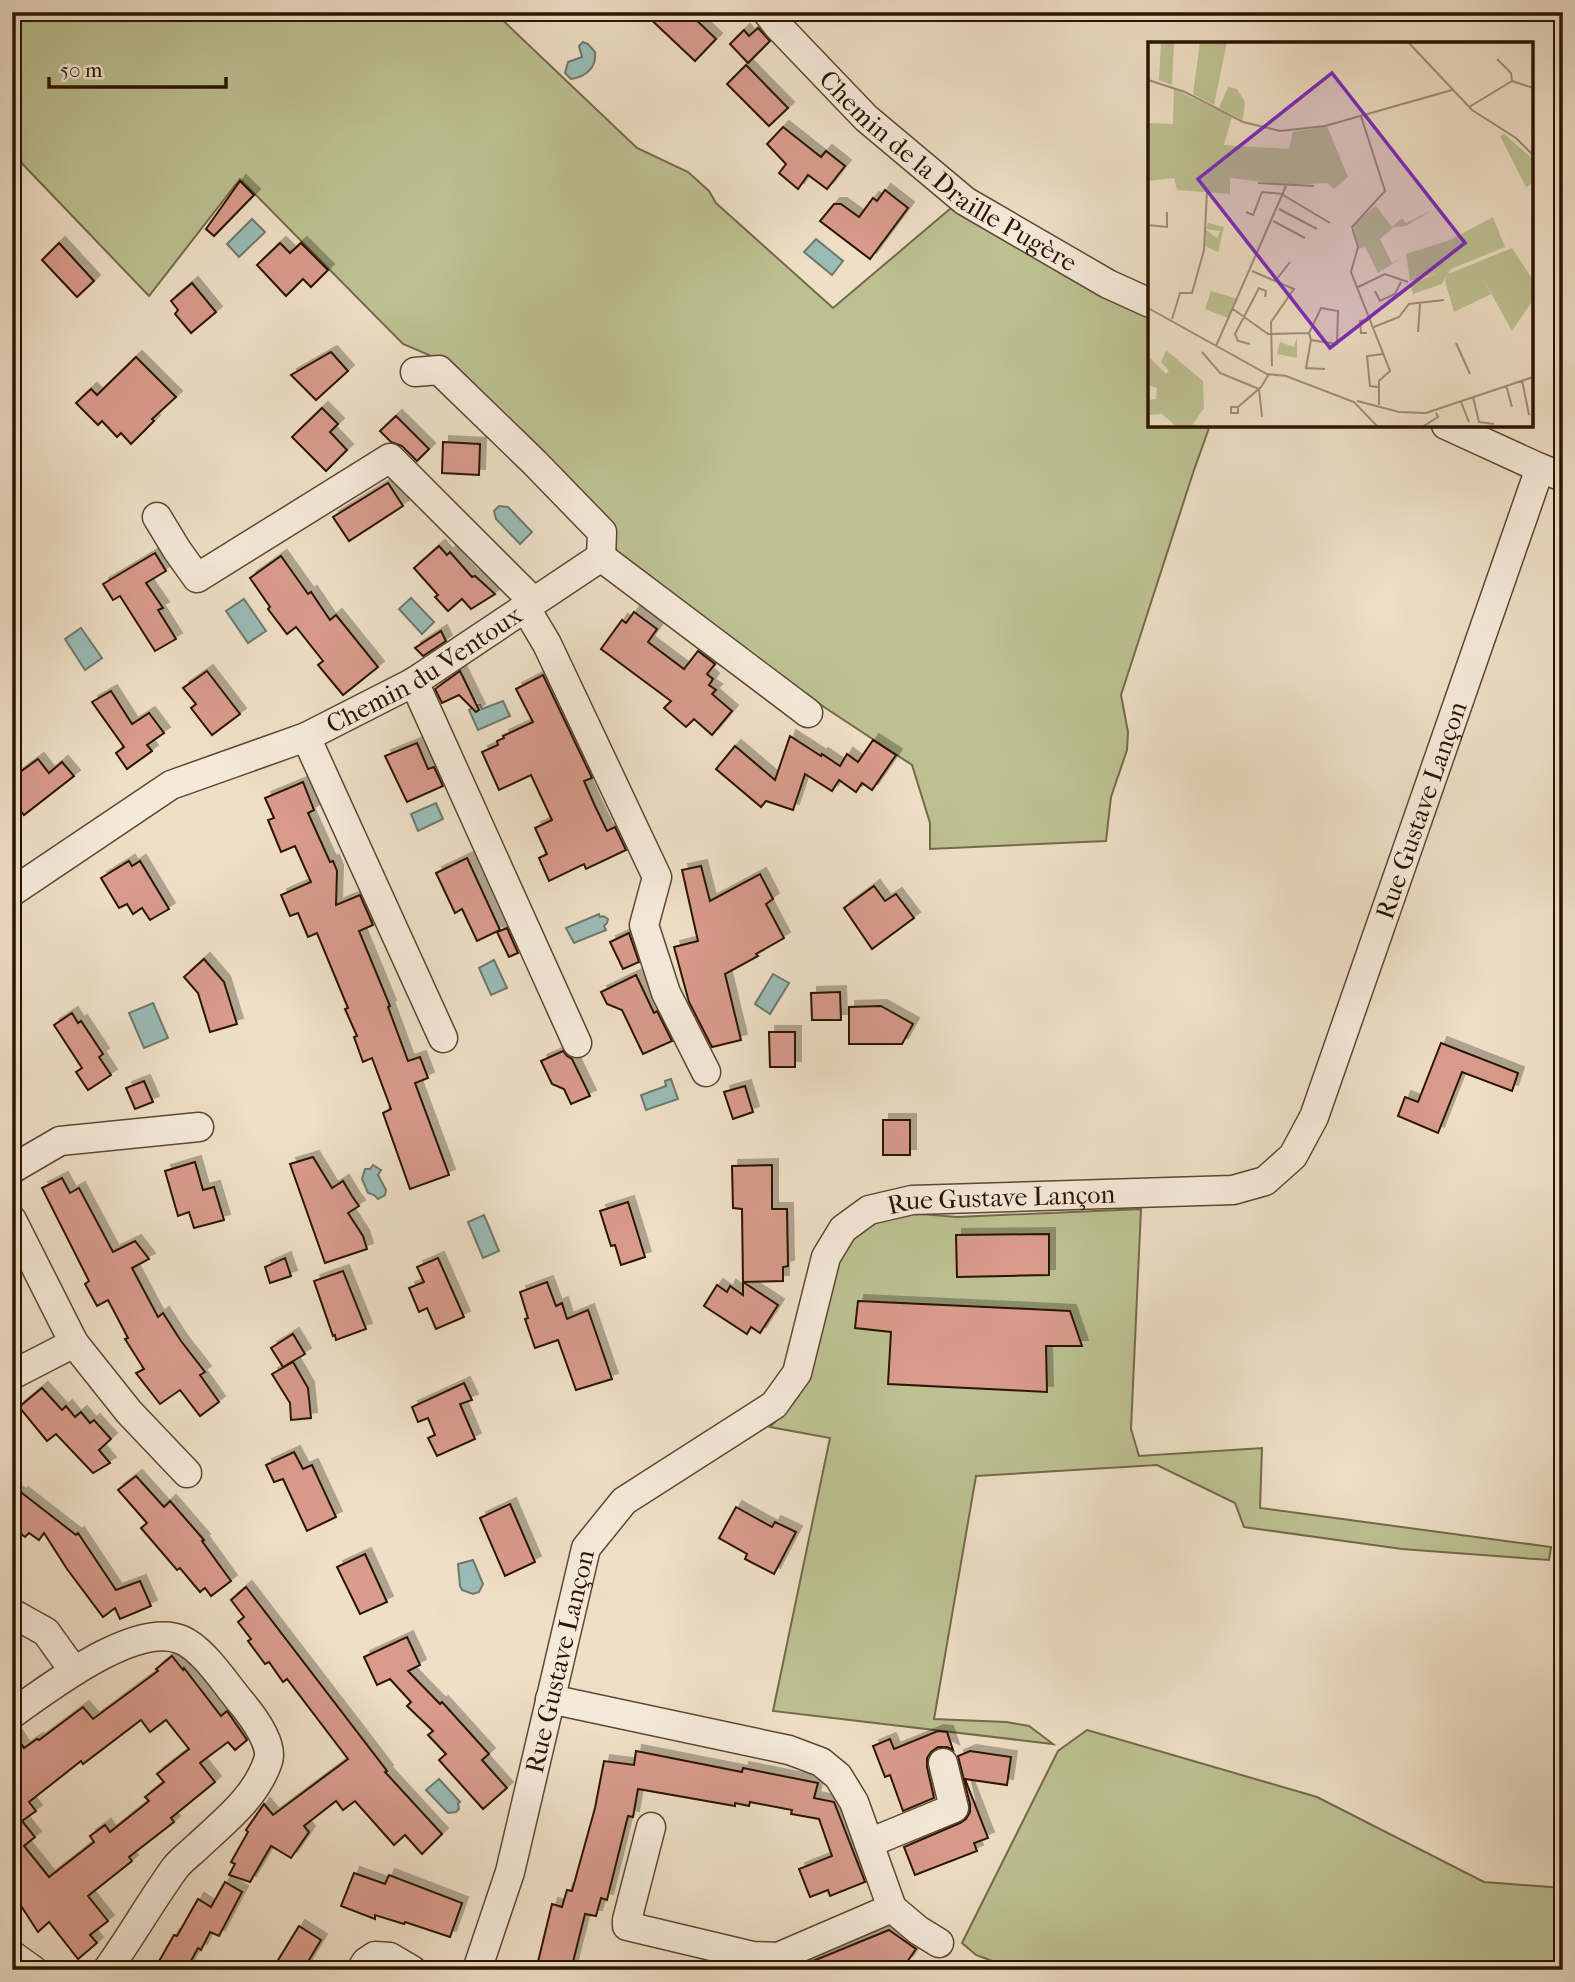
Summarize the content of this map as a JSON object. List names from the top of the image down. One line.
{"streets":{"street":["Chemin de la Draille Pugère","Chemin du Ventoux","Rue Gustave Lançon"]},"scale_bar":"50 m"}
